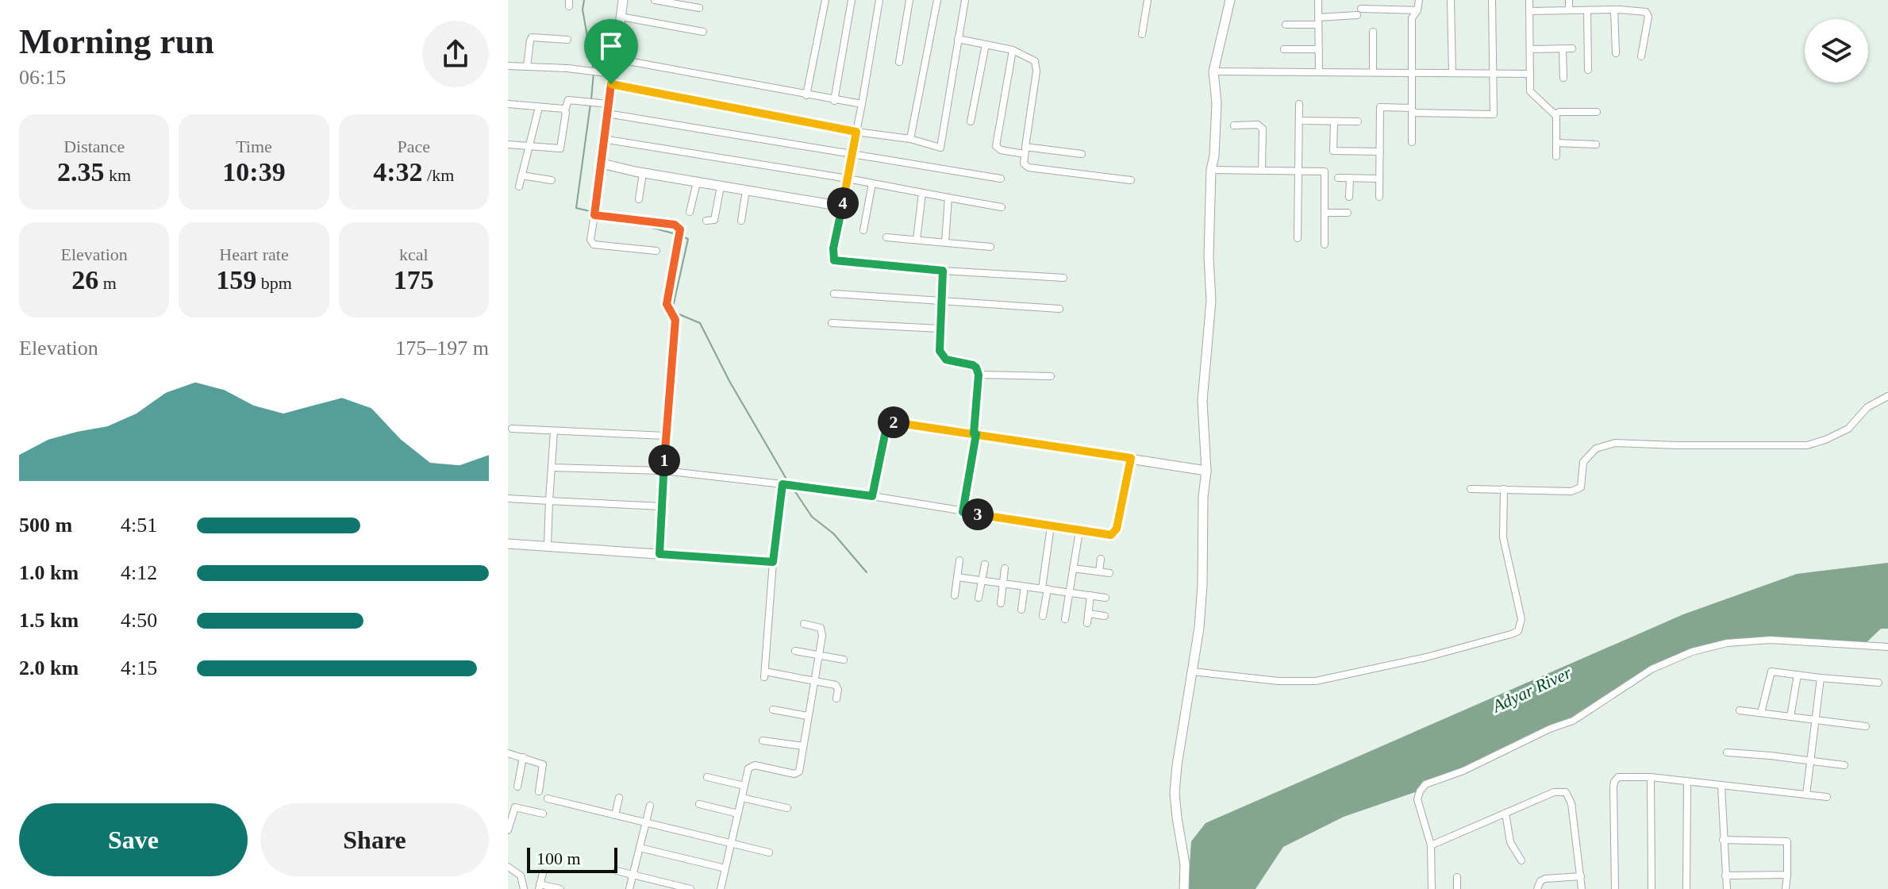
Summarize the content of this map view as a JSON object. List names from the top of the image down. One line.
{"water":["Adyar River"],"scale_bar":"100 m","page":{"heading":["Morning run","06:15"],"stats":[["Distance","2.35 km"],["Time","10:39"],["Pace","4:32 /km"],["Elevation","26 m"],["Heart rate","159 bpm"],["kcal","175"]],"pins":["4","2","1","3"],"chart":["Elevation","175–197 m"],"list":[{"name":"500 m","note":"4:51"},{"name":"1.0 km","note":"4:12"},{"name":"1.5 km","note":"4:50"},{"name":"2.0 km","note":"4:15"}],"buttons":["Save","Share"],"scale":"100 m"}}
